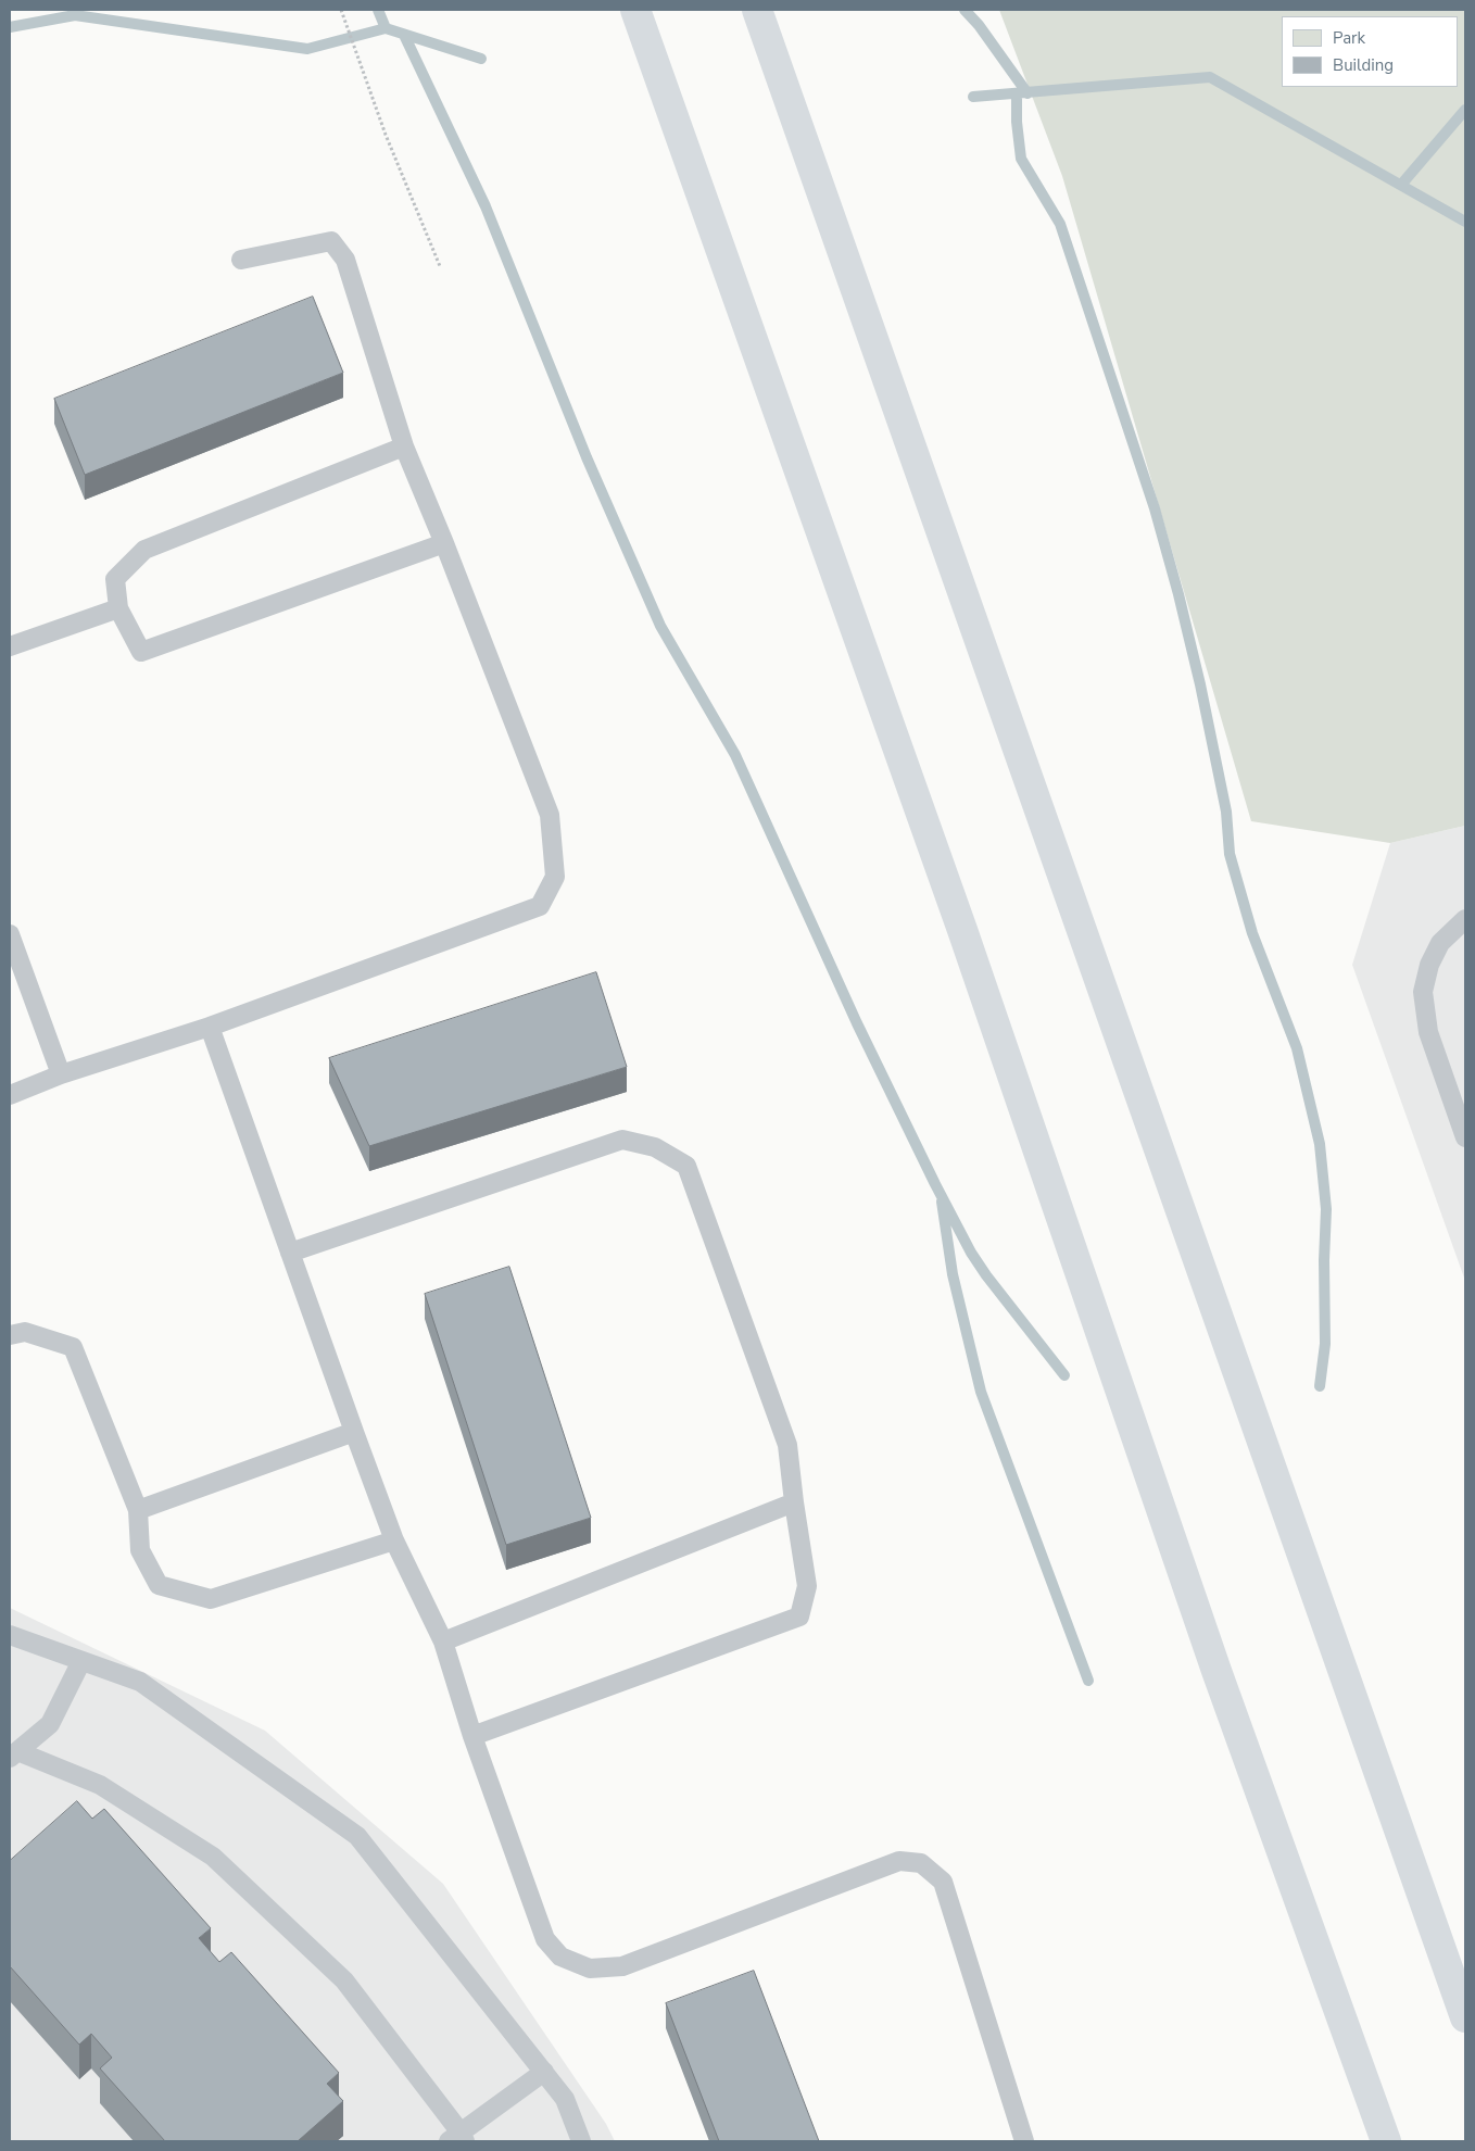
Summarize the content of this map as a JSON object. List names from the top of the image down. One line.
{"legend":["Park","Building"]}
